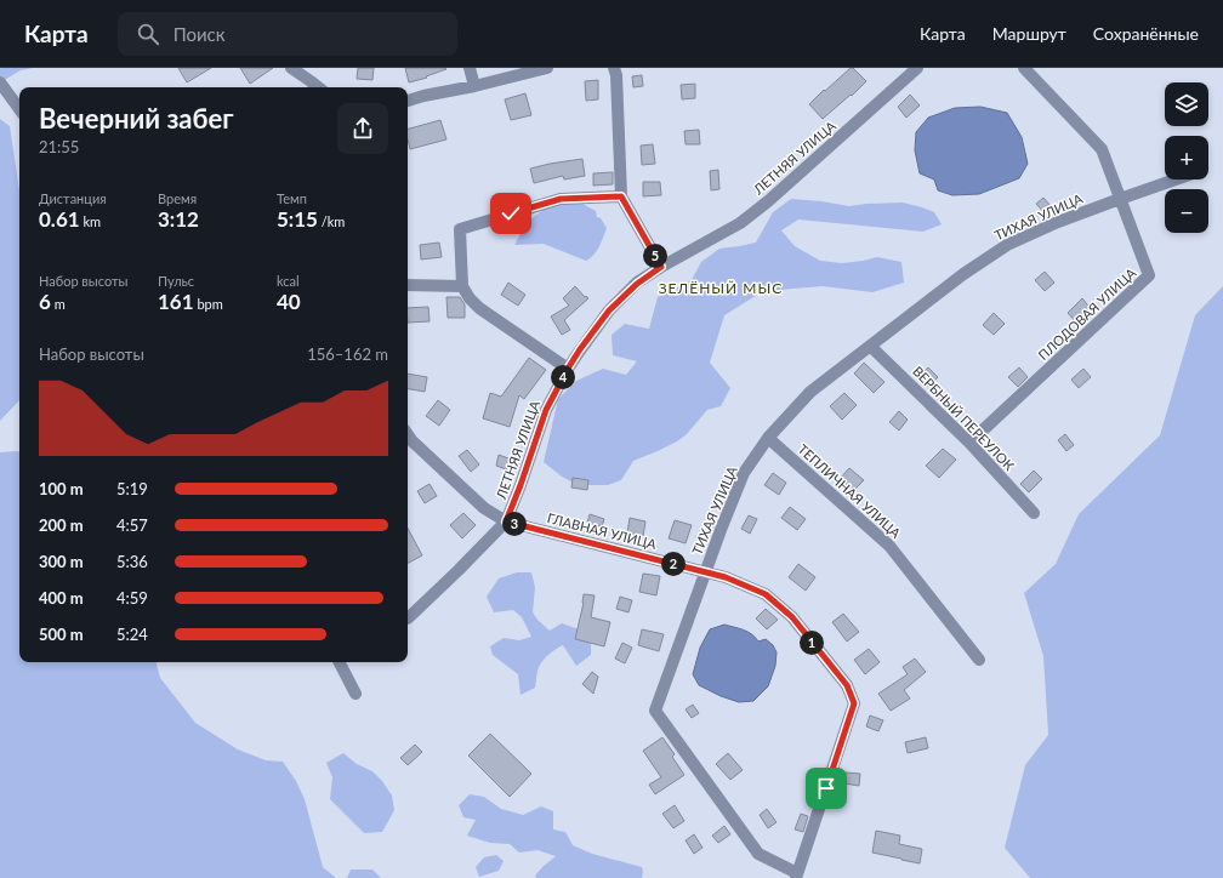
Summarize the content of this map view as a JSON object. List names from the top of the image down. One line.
{"streets":{"street":["ЛЕТНЯЯ УЛИЦА","ТИХАЯ УЛИЦА","ПЛОДОВАЯ УЛИЦА","ВЕРБНЫЙ ПЕРЕУЛОК","ТЕПЛИЧНАЯ УЛИЦА","ГЛАВНАЯ УЛИЦА"]},"crossings":[["ЛЕТНЯЯ УЛИЦА","ГЛАВНАЯ УЛИЦА"],["ТИХАЯ УЛИЦА","ПЛОДОВАЯ УЛИЦА"],["ТИХАЯ УЛИЦА","ВЕРБНЫЙ ПЕРЕУЛОК"],["ТИХАЯ УЛИЦА","ТЕПЛИЧНАЯ УЛИЦА"],["ТИХАЯ УЛИЦА","ГЛАВНАЯ УЛИЦА"],["ПЛОДОВАЯ УЛИЦА","ВЕРБНЫЙ ПЕРЕУЛОК"]],"districts":["ЗЕЛЁНЫЙ МЫС"],"page":{"header":"Карта","search":"Поиск","nav":["Карта","Маршрут","Сохранённые"],"map_buttons":["+","−"],"heading":["Вечерний забег","21:55"],"stats":[["Дистанция","0.61 km"],["Время","3:12"],["Темп","5:15 /km"],["Набор высоты","6 m"],["Пульс","161 bpm"],["kcal","40"]],"pins":["5","4","3","2","1"],"chart":["Набор высоты","156–162 m"],"list":[{"name":"100 m","note":"5:19"},{"name":"200 m","note":"4:57"},{"name":"300 m","note":"5:36"},{"name":"400 m","note":"4:59"},{"name":"500 m","note":"5:24"}]}}
